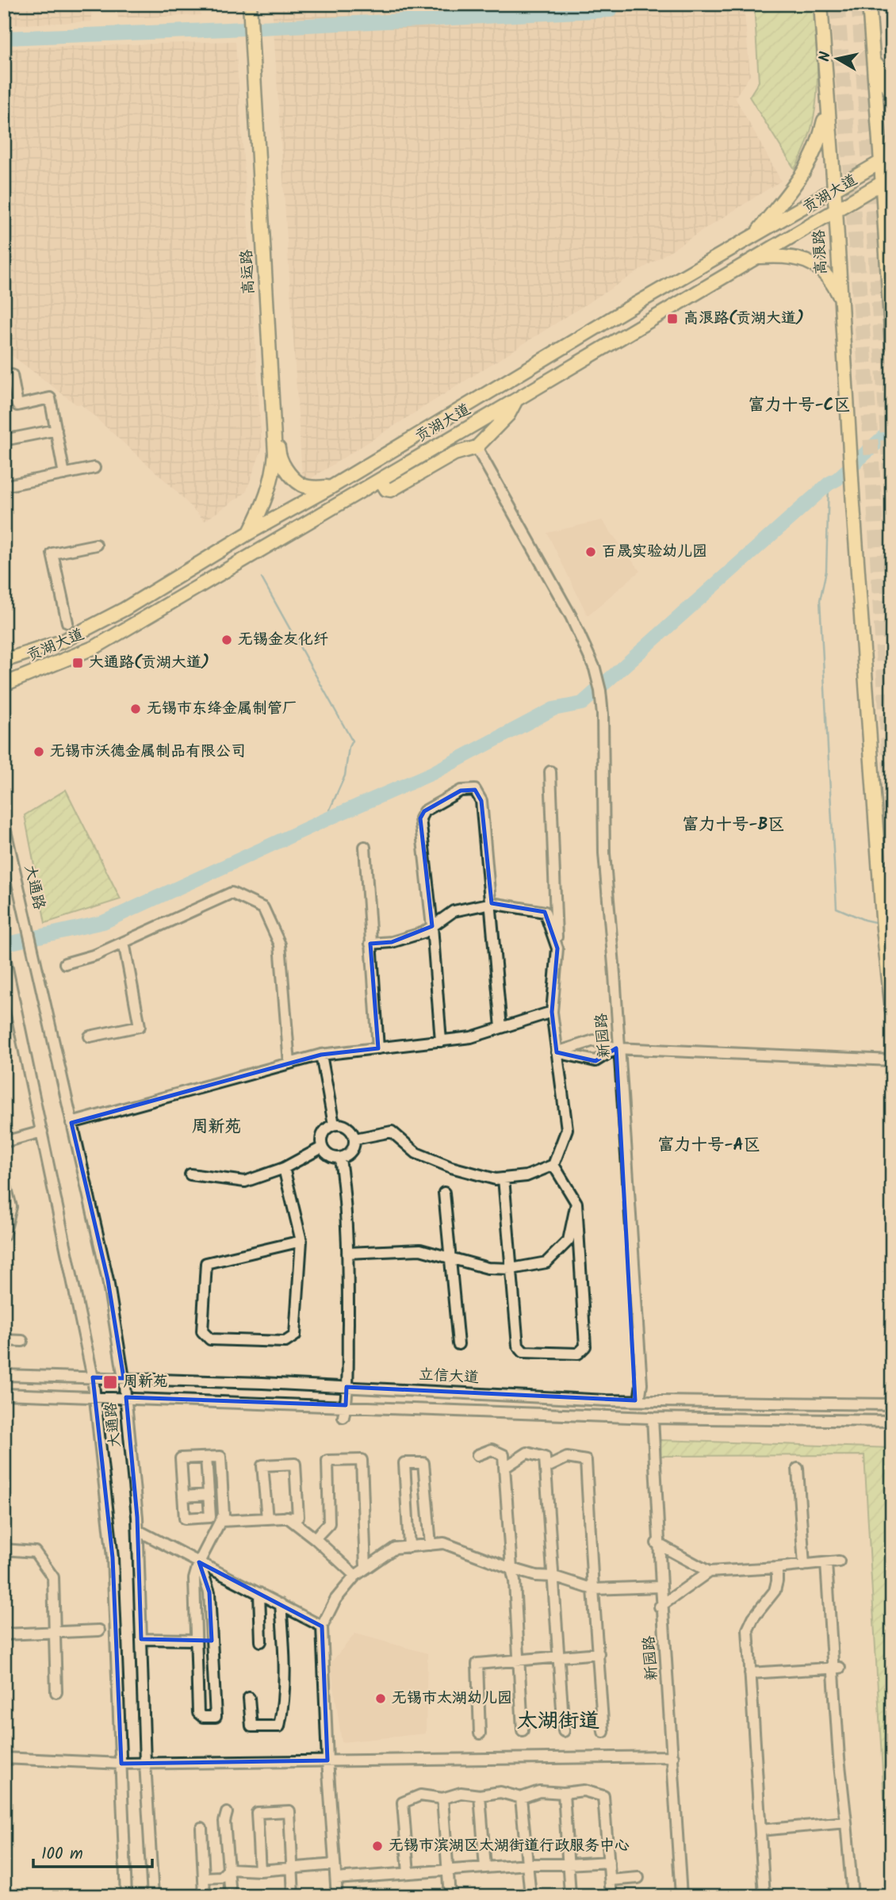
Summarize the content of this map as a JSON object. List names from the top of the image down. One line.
{"streets":{"main road":["贡湖大道","高浪路","高运路"],"street":["大通路","新园路","立信大道"]},"crossings":[["贡湖大道","高浪路"],["贡湖大道","高运路"],["大通路","立信大道"],["新园路","立信大道"]],"districts":["富力十号-C区","富力十号-B区","周新苑","富力十号-A区","太湖街道"],"places":{"transit":["高浪路(贡湖大道)","大通路(贡湖大道)","周新苑"],"other":["百晟实验幼儿园","无锡金友化纤","无锡市东绛金属制管厂","无锡市沃德金属制品有限公司","无锡市太湖幼儿园","无锡市滨湖区太湖街道行政服务中心"]},"scale_bar":"100 m","north":"left"}
